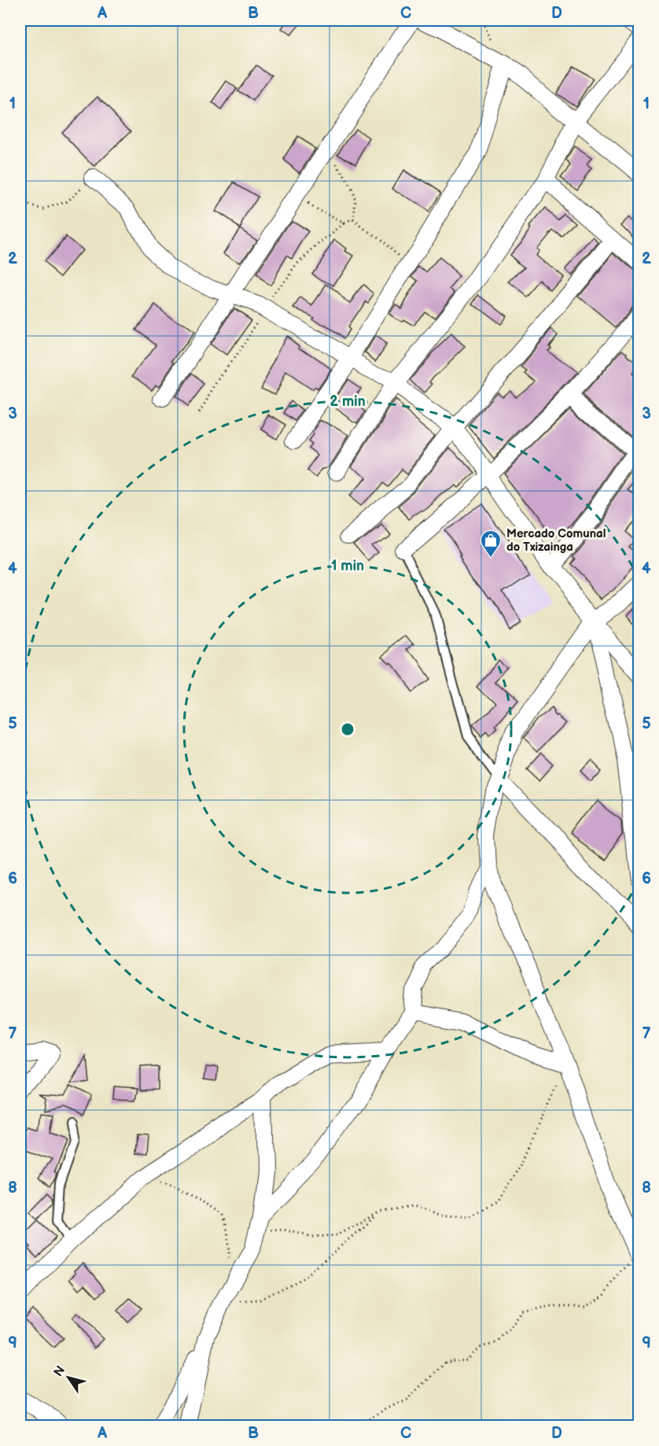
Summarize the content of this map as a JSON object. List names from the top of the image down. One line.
{"places":{"shop":["Mercado Comunal do Txizainga"]},"north":"top left","grid":{"columns":["A","B","C","D"],"rows":["1","2","3","4","5","6","7","8","9"]},"rings":["2 min","1 min"]}
